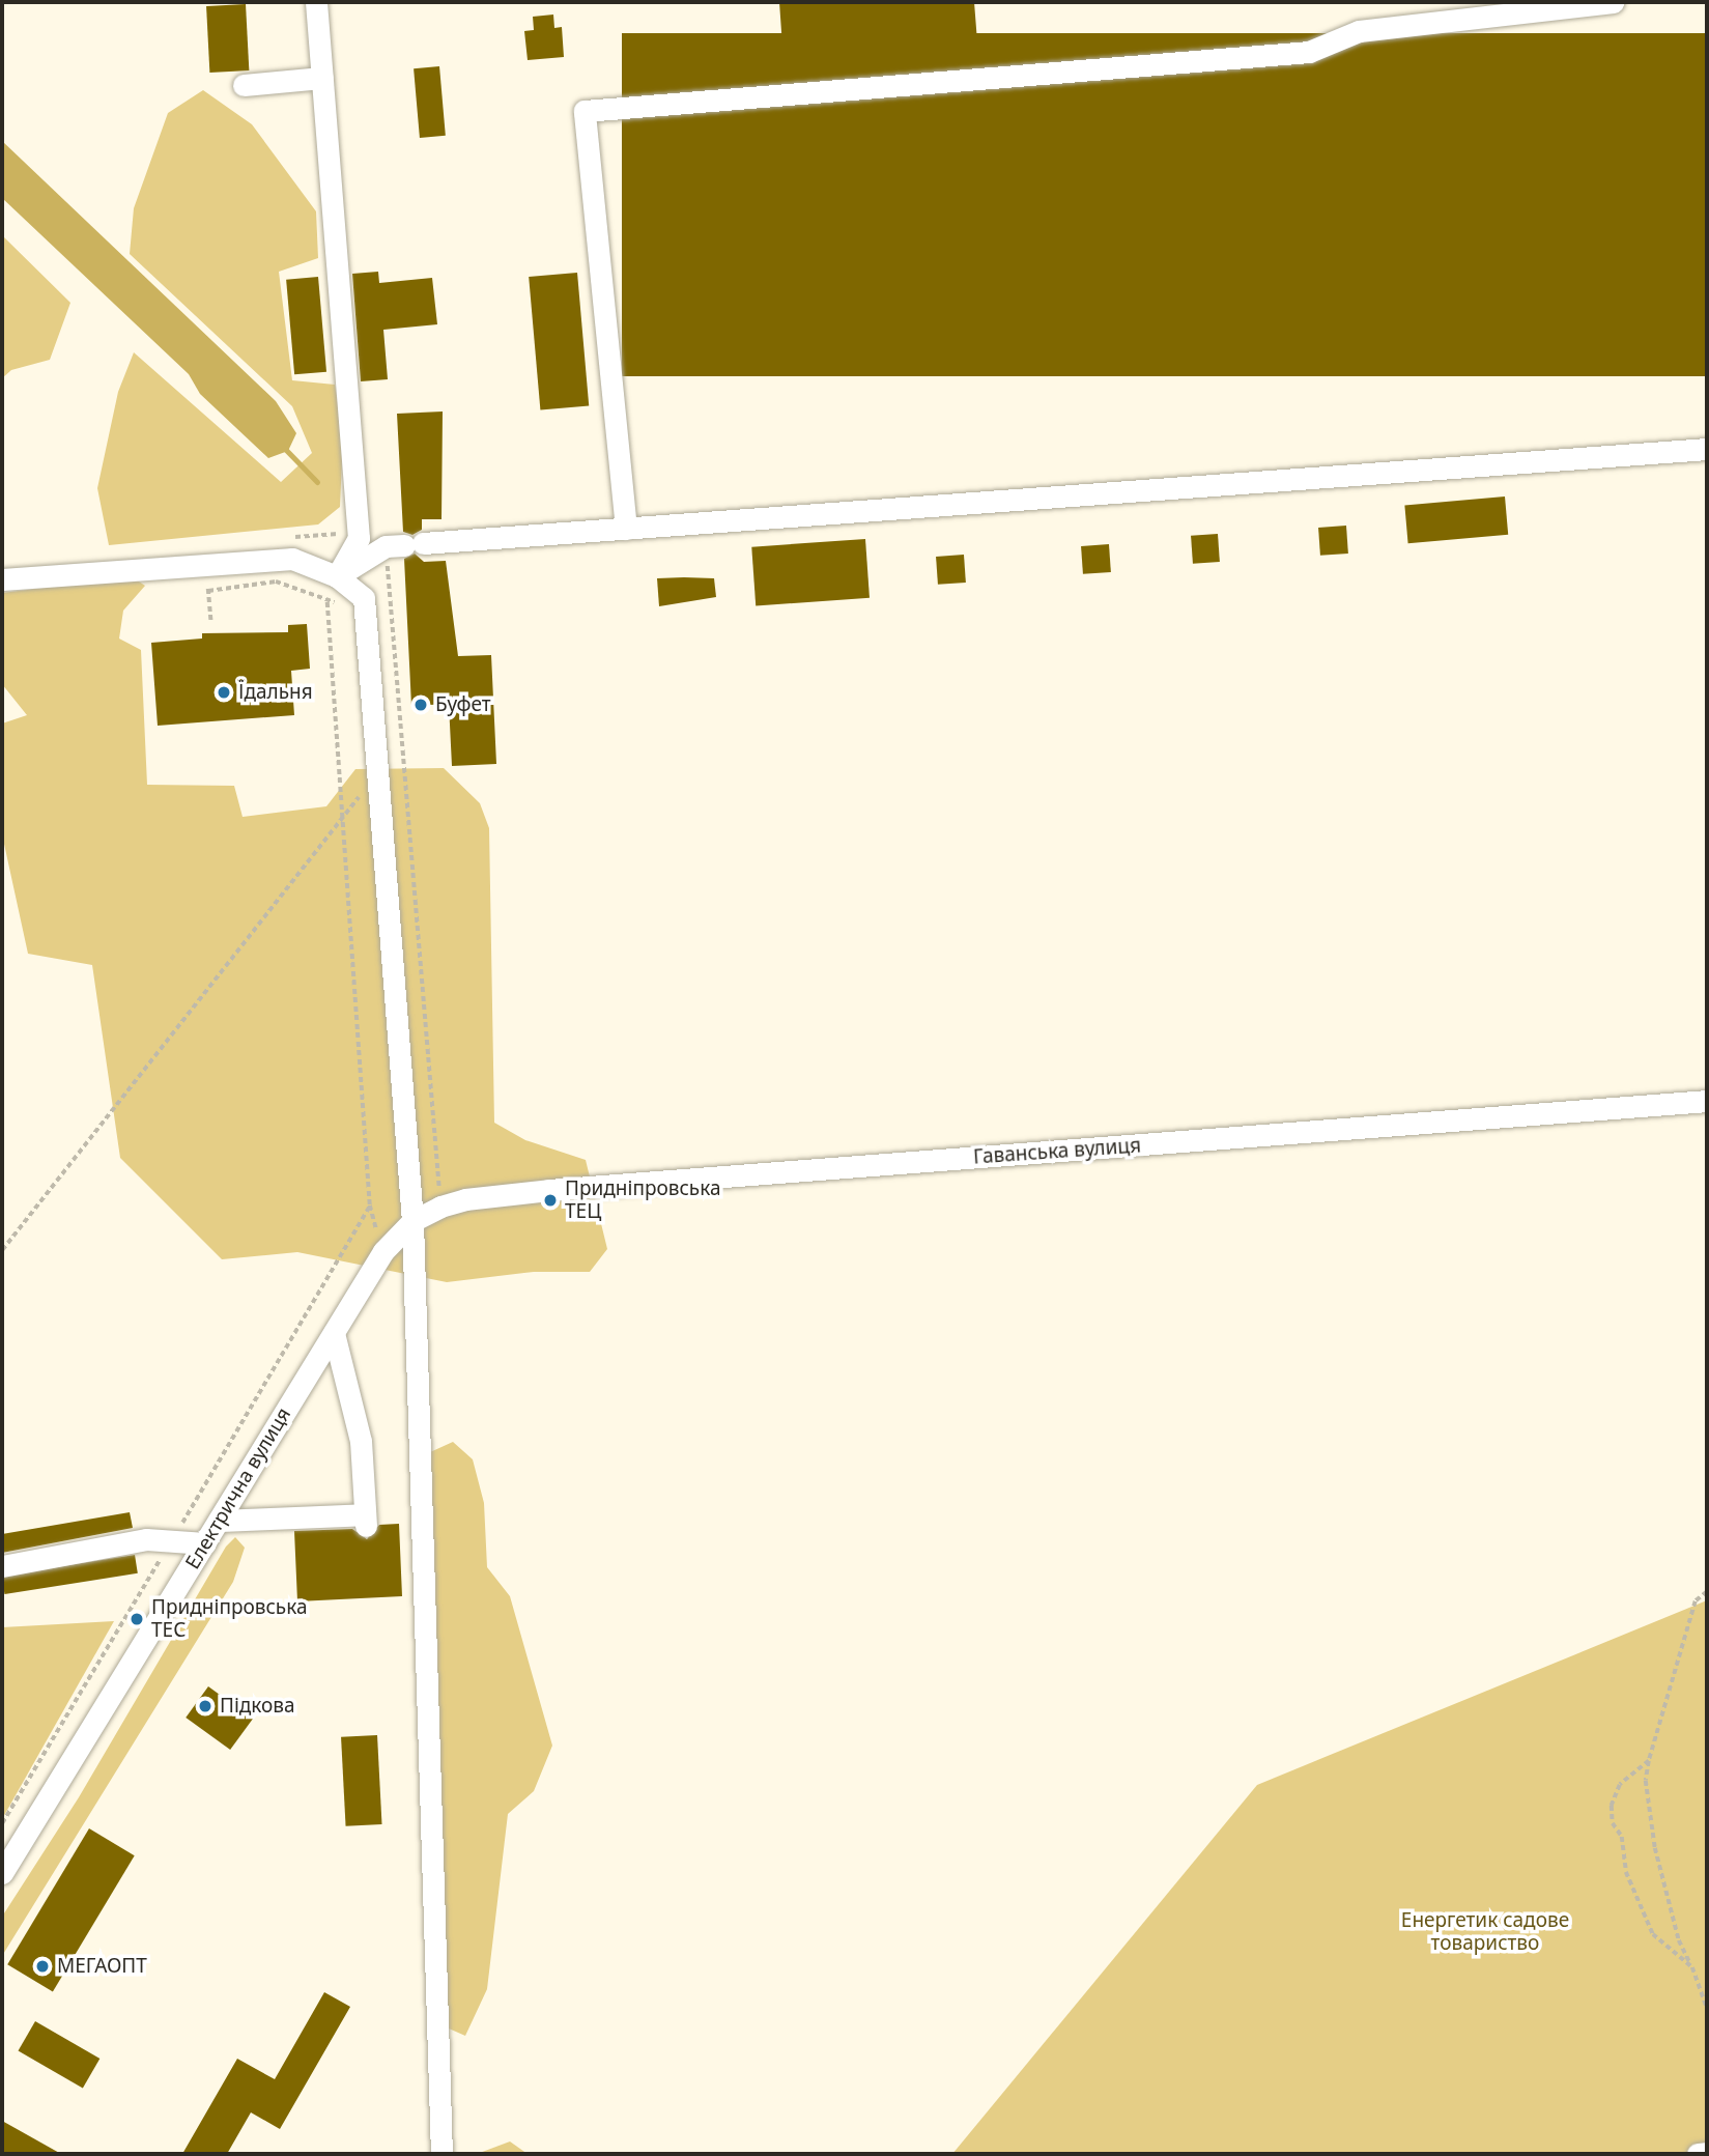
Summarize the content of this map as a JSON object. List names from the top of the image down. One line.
{"streets":{"street":["Гаванська вулиця","Електрична вулиця"]},"crossings":[["Гаванська вулиця","Електрична вулиця"]],"parks":["Енергетик садове товариство"],"places":["Їдальня","Буфет","Придніпровська ТЕЦ","Придніпровська ТЕС","Підкова","МЕГАОПТ"]}
